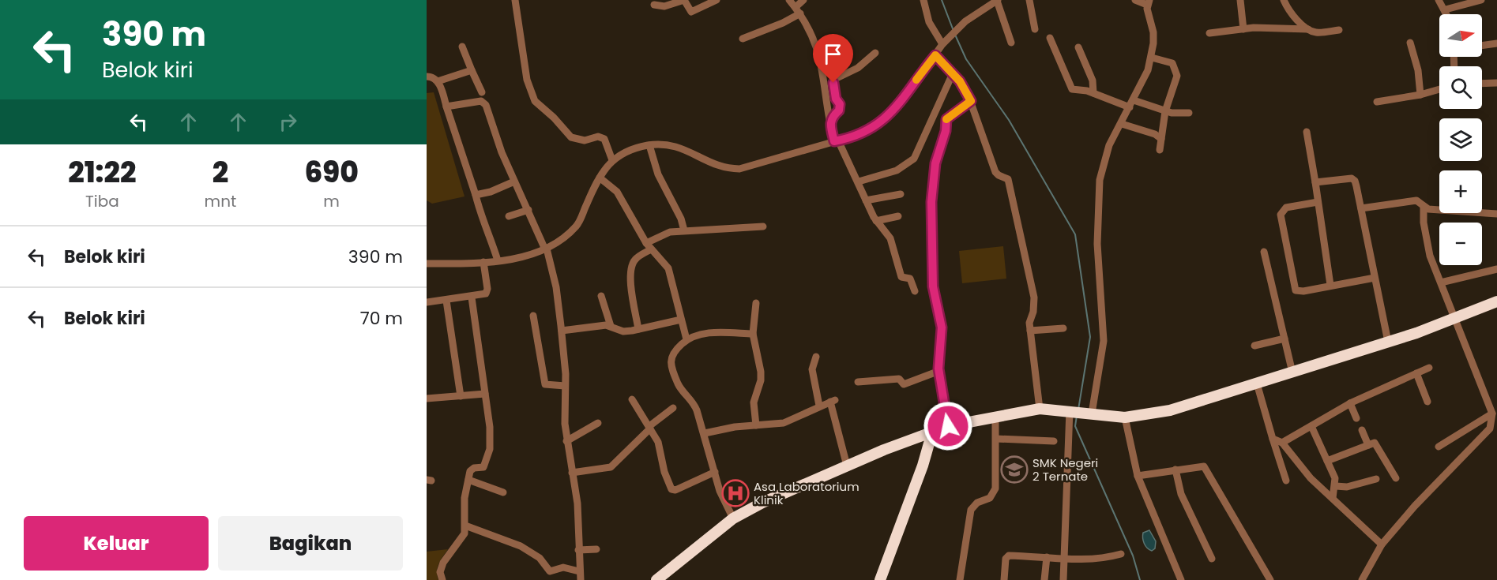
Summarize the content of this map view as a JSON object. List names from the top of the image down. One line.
{"places":{"school or university":["SMK Negeri 2 Ternate"],"hospital":["Asa Laboratorium Klinik"]},"north":"right","page":{"turn":["390 m","Belok kiri"],"map_buttons":["+","−"],"eta":["21:22","Tiba","2","mnt","690","m"],"list":[{"name":"Belok kiri","value":"390 m"},{"name":"Belok kiri","value":"70 m"}],"buttons":["Keluar","Bagikan"]}}
